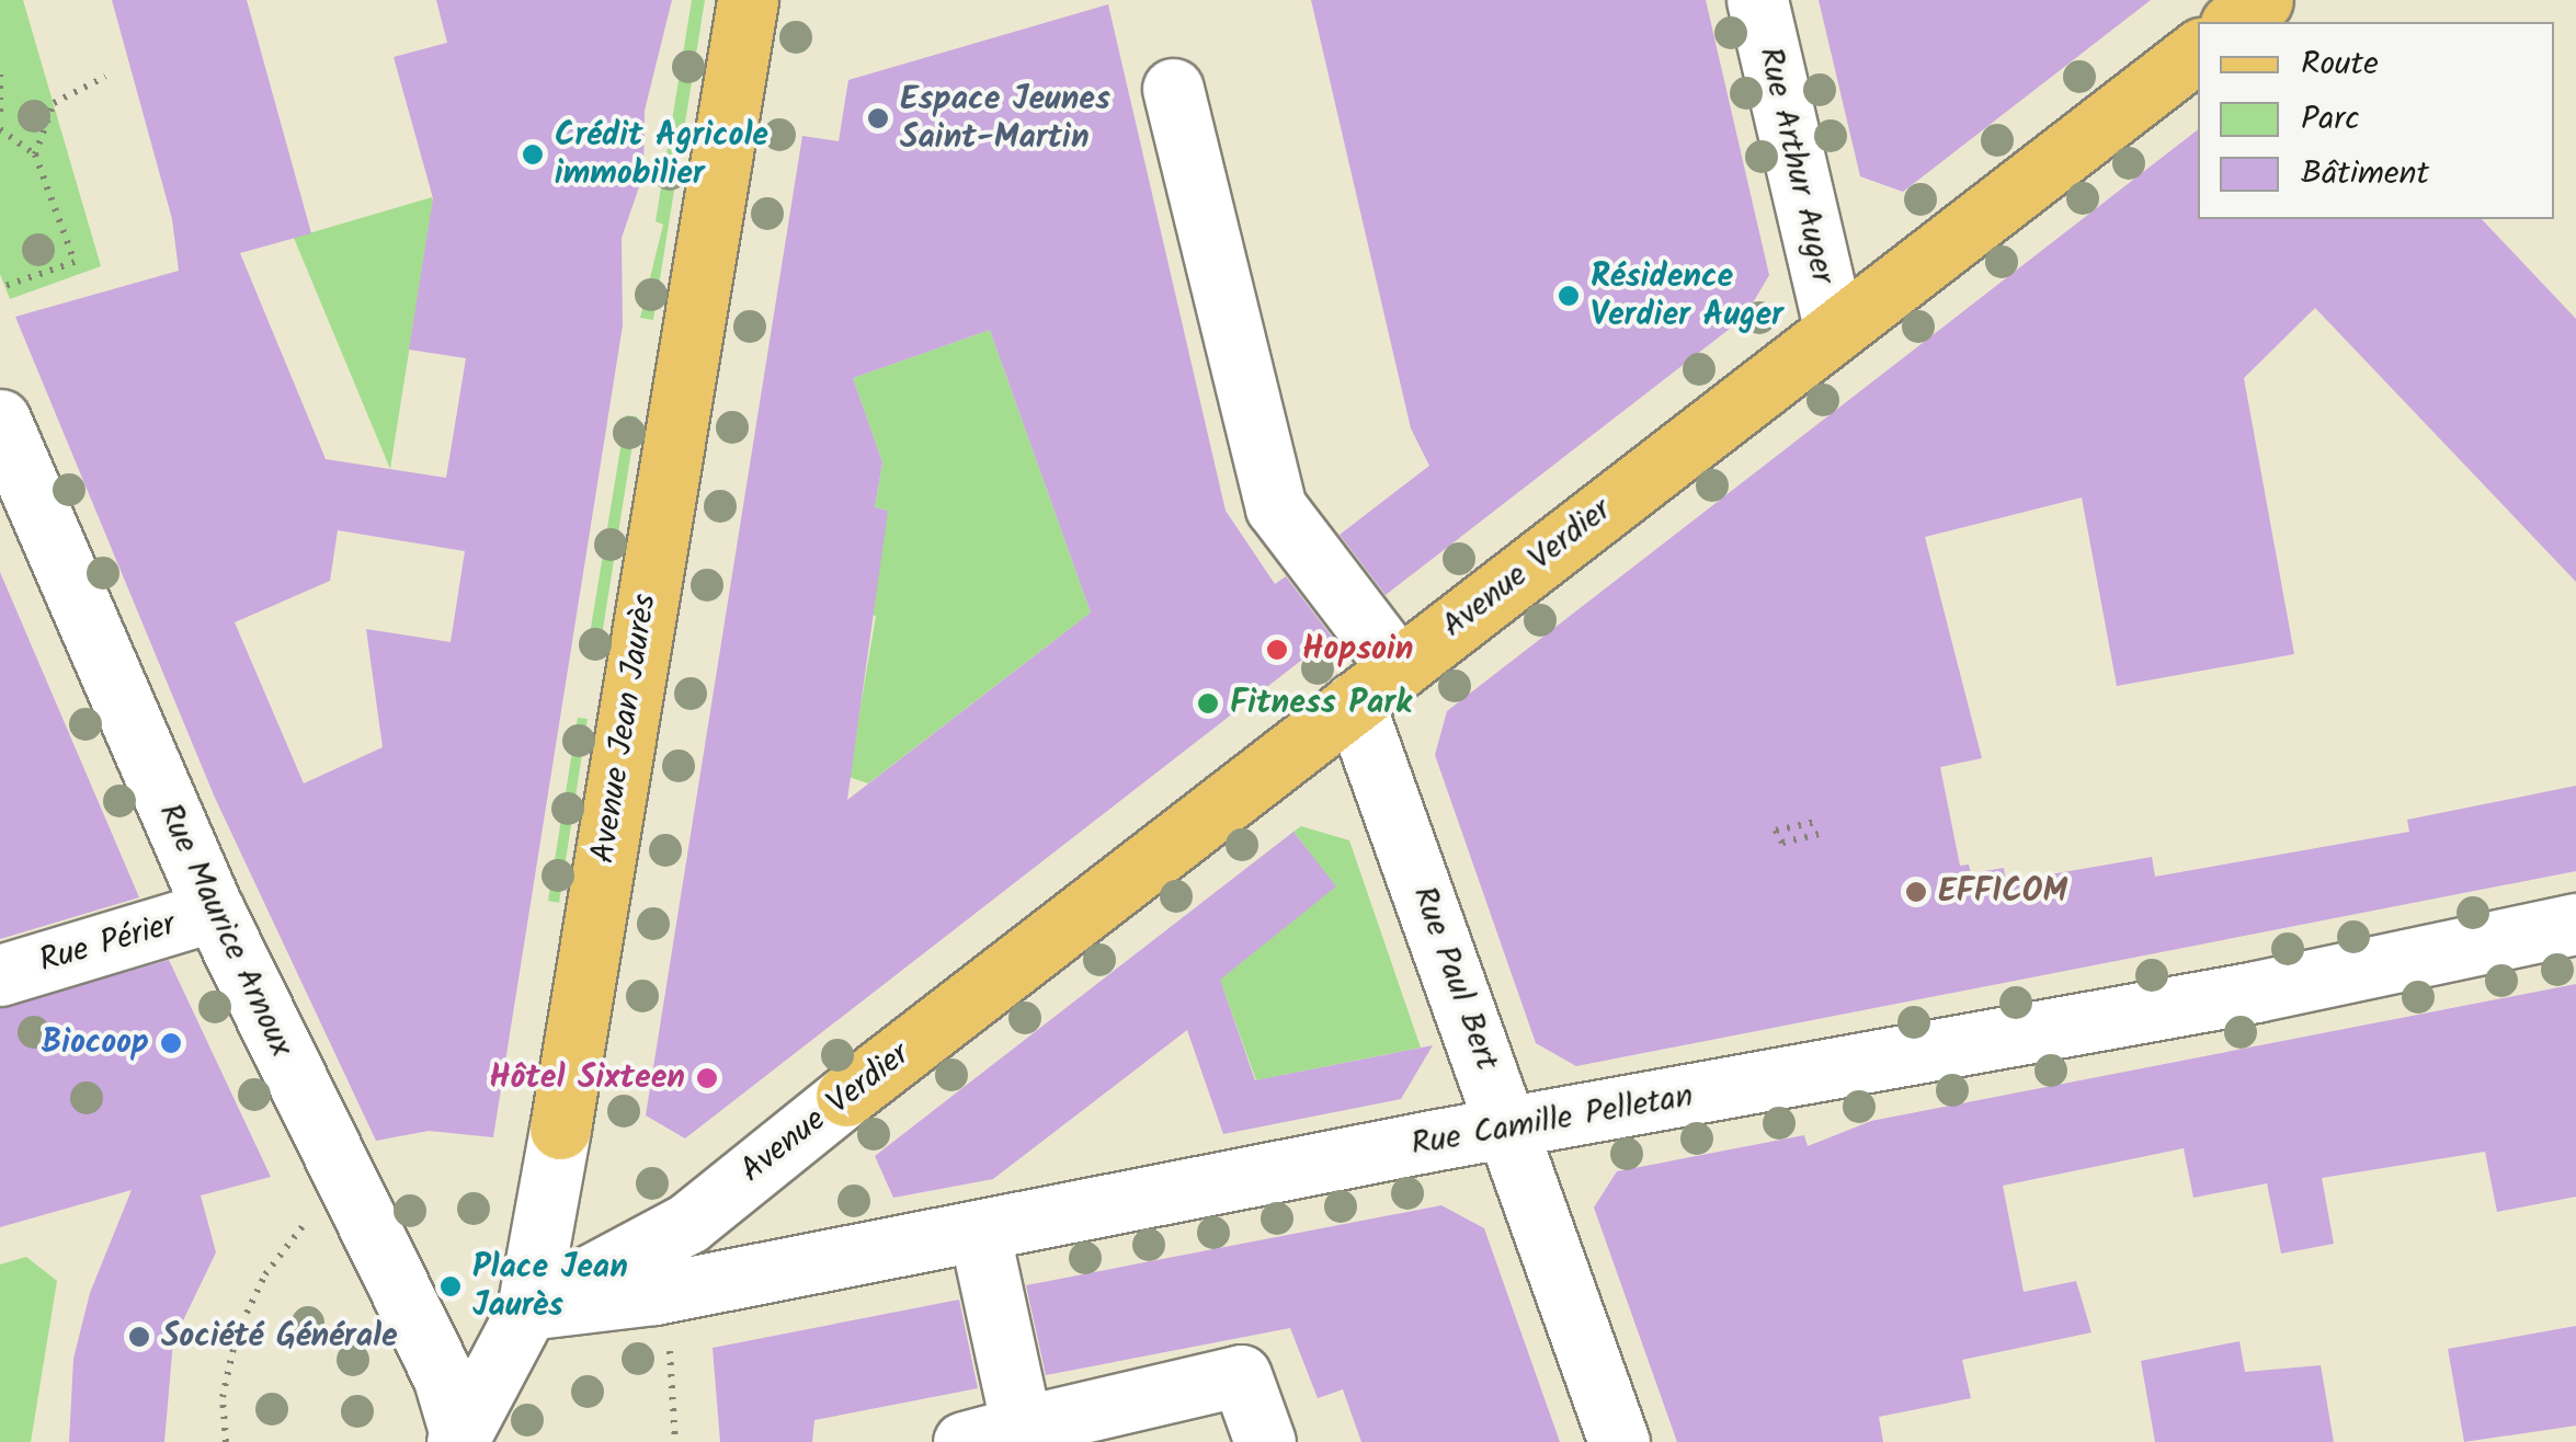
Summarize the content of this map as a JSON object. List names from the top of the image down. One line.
{"streets":{"main road":["Avenue Verdier","Avenue Jean Jaurès"],"street":["Rue Arthur Auger","Rue Maurice Arnoux","Rue Périer","Rue Paul Bert","Rue Camille Pelletan"]},"crossings":[["Rue Arthur Auger","Avenue Verdier"],["Avenue Verdier","Avenue Jean Jaurès"],["Avenue Verdier","Rue Paul Bert"],["Avenue Verdier","Rue Camille Pelletan"],["Avenue Jean Jaurès","Rue Maurice Arnoux"],["Avenue Jean Jaurès","Rue Camille Pelletan"],["Rue Maurice Arnoux","Rue Périer"],["Rue Paul Bert","Rue Camille Pelletan"]],"places":["Espace Jeunes Saint-Martin","Crédit Agricole immobilier","Résidence Verdier Auger","Hopsoin","Fitness Park","EFFICOM","Biocoop","Hôtel Sixteen","Place Jean Jaurès","Société Générale"],"legend":["Route","Parc","Bâtiment"]}
